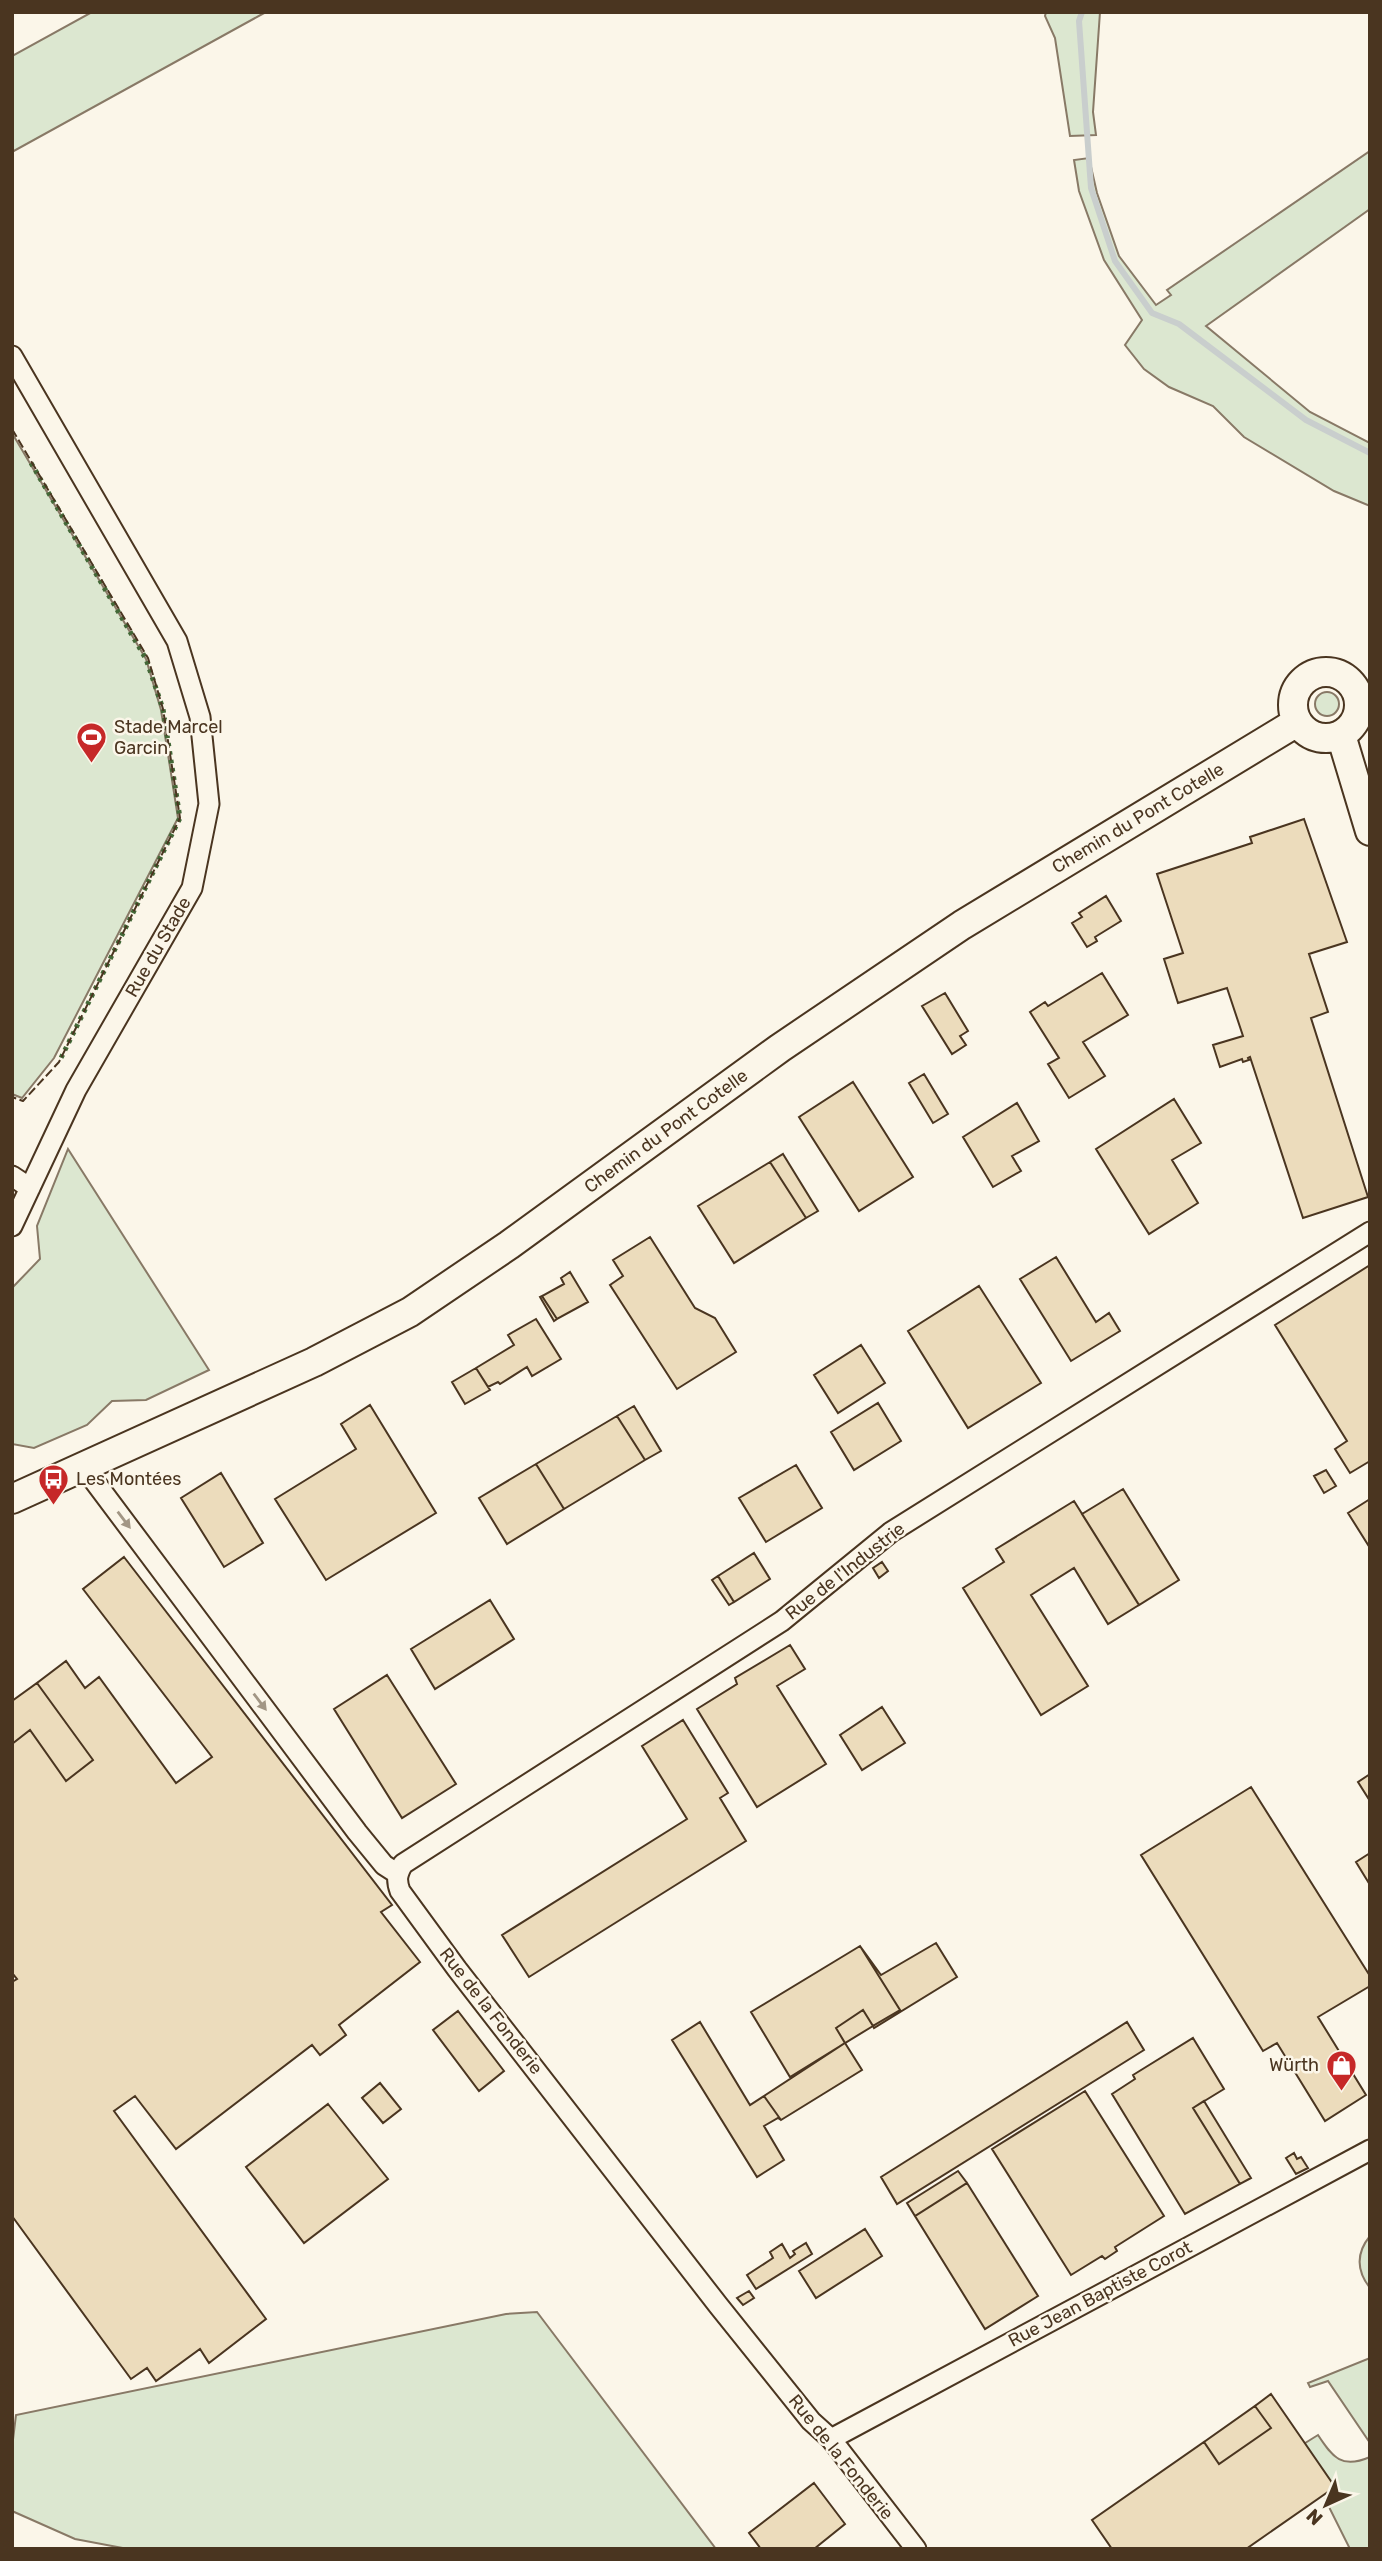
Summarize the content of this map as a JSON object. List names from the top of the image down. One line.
{"streets":{"street":["Chemin du Pont Cotelle","Rue du Stade","Rue de l'Industrie","Rue de la Fonderie","Rue Jean Baptiste Corot"]},"crossings":[["Chemin du Pont Cotelle","Rue de la Fonderie"],["Rue de l'Industrie","Rue de la Fonderie"],["Rue de la Fonderie","Rue Jean Baptiste Corot"]],"one_way":["Rue de la Fonderie"],"places":{"sports":["Stade Marcel Garcin"],"bus stop":["Les Montées"],"shop":["Würth"]},"north":"bottom left"}
